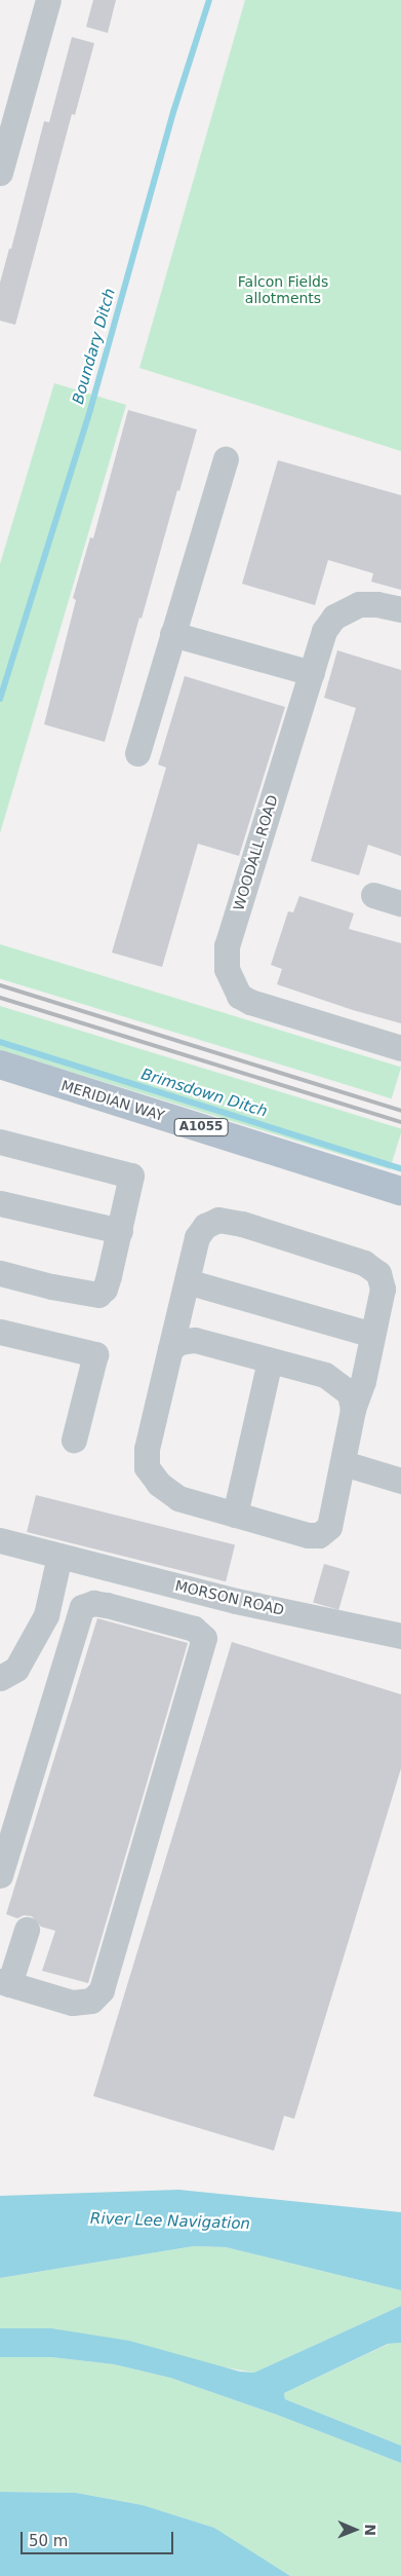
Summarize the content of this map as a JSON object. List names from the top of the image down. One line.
{"streets":{"main road":["MERIDIAN WAY","A1055"],"street":["WOODALL ROAD","MORSON ROAD"]},"water":["Boundary Ditch","Brimsdown Ditch","River Lee Navigation"],"parks":["Falcon Fields allotments"],"scale_bar":"50 m","north":"right"}
